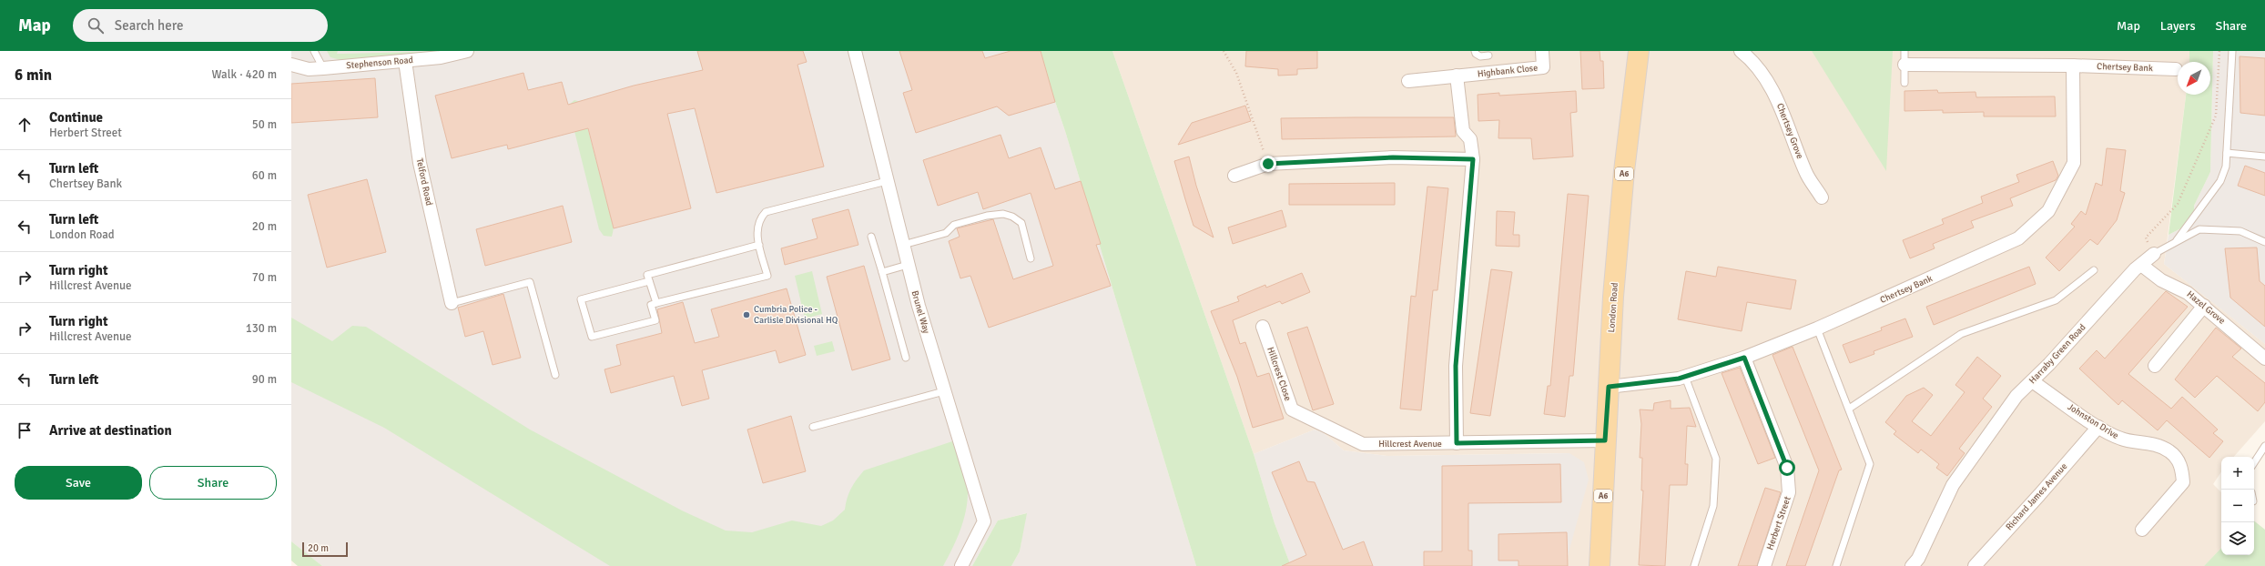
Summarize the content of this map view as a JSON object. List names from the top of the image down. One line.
{"streets":{"main road":["A6","London Road"],"street":["Stephenson Road","Chertsey Bank","Highbank Close","Chertsey Grove","Telford Road","Hazel Grove","Brunel Way","Harraby Green Road","Hillcrest Close","Johnston Drive","Hillcrest Avenue","Richard James Avenue","Herbert Street"]},"crossings":[["Stephenson Road","Telford Road"],["Chertsey Bank","London Road"],["Chertsey Bank","Herbert Street"],["London Road","Hillcrest Avenue"],["Hazel Grove","Harraby Green Road"],["Harraby Green Road","Johnston Drive"],["Hillcrest Close","Hillcrest Avenue"],["Johnston Drive","Richard James Avenue"]],"places":["Cumbria Police - Carlisle Divisional HQ"],"scale_bar":"20 m","north":"bottom left","page":{"header":"Map","search":"Search here","nav":["Map","Layers","Share"],"heading":["6 min","Walk · 420 m"],"list":[["Continue","Herbert Street","50 m"],["Turn left","Chertsey Bank","60 m"],["Turn left","London Road","20 m"],["Turn right","Hillcrest Avenue","70 m"],["Turn right","Hillcrest Avenue","130 m"],["Turn left","90 m"],"Arrive at destination"],"buttons":["Save","Share"],"map_buttons":["+","−"],"scale":"20 m"}}
